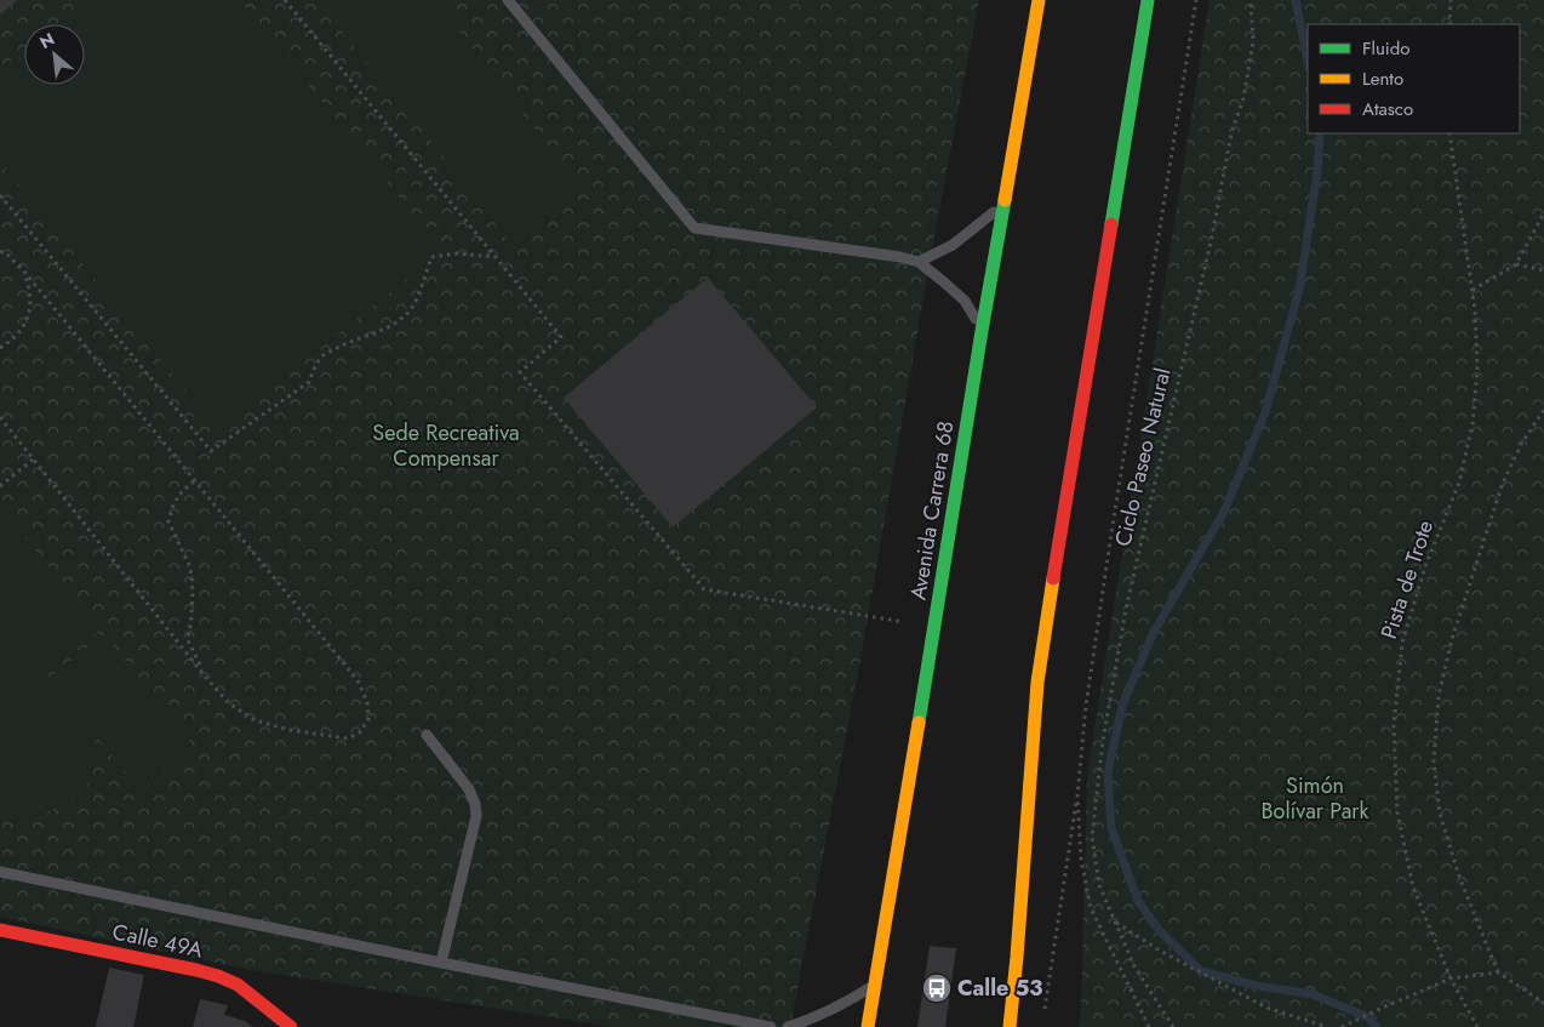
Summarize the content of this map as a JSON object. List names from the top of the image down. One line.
{"streets":{"main road":["Avenida Carrera 68","Calle 49A"],"path":["Ciclo Paseo Natural","Pista de Trote"]},"parks":["Sede Recreativa Compensar","Simón Bolívar Park"],"places":{"bus stop":["Calle 53"]},"legend":["Fluido","Lento","Atasco"],"north":"top left"}
